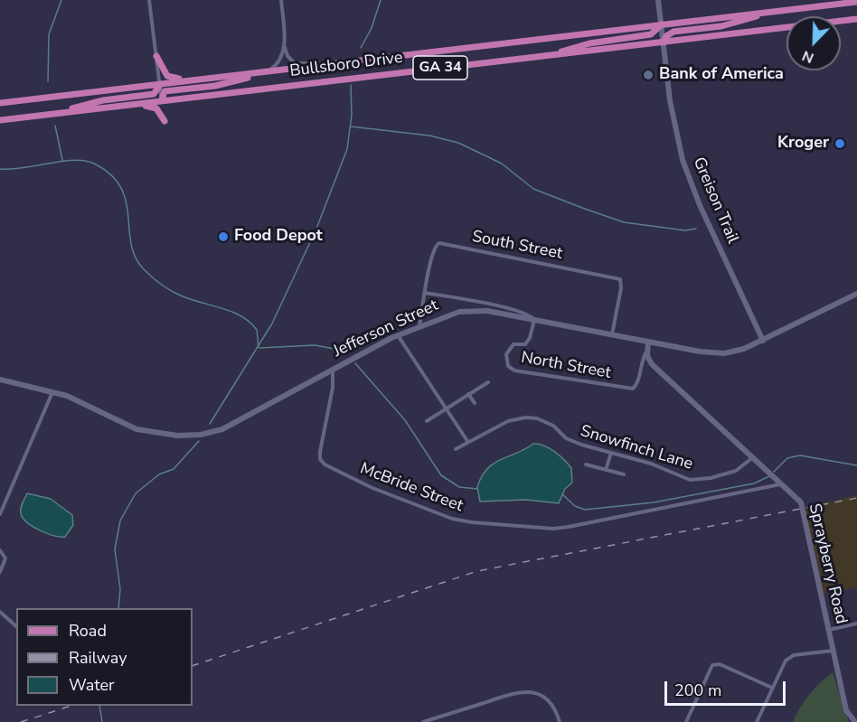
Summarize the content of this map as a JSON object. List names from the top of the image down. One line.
{"streets":{"main road":["Bullsboro Drive","GA 34"],"street":["Greison Trail","South Street","Jefferson Street","North Street","Snowfinch Lane","McBride Street","Sprayberry Road"]},"crossings":[["Bullsboro Drive","Greison Trail"],["Greison Trail","Jefferson Street"],["South Street","Jefferson Street"],["Jefferson Street","North Street"],["Jefferson Street","McBride Street"],["North Street","Sprayberry Road"],["Snowfinch Lane","Sprayberry Road"],["McBride Street","Sprayberry Road"]],"places":["Bank of America","Kroger","Food Depot"],"legend":["Road","Railway","Water"],"scale_bar":"200 m","north":"bottom left"}
